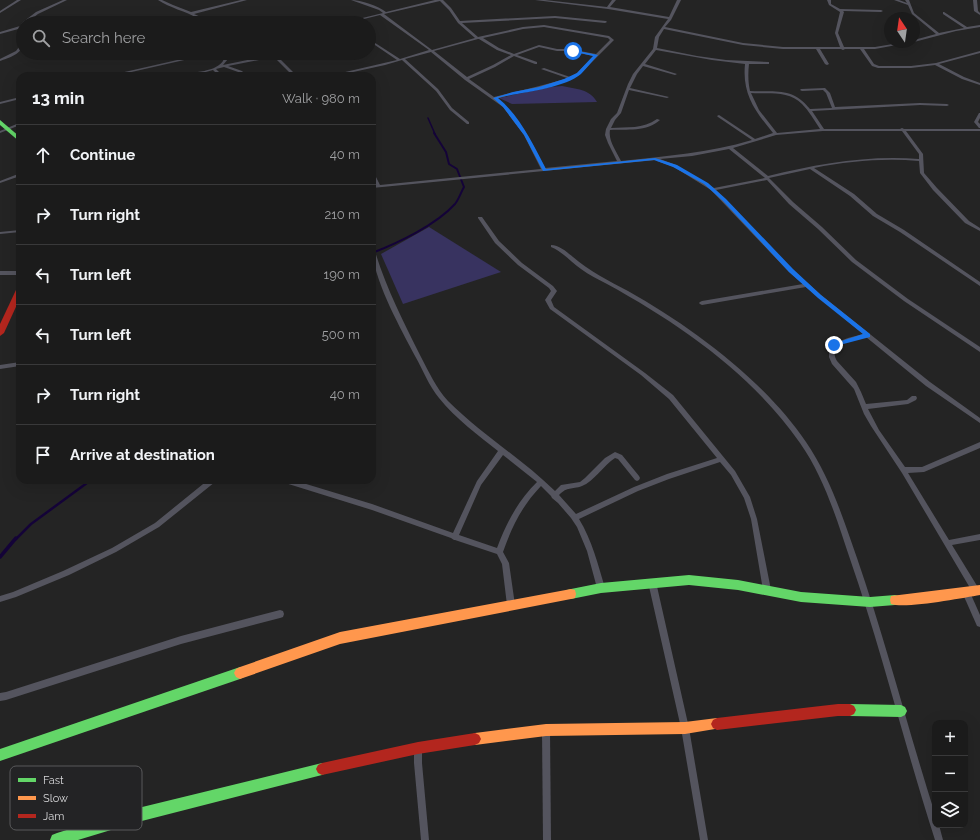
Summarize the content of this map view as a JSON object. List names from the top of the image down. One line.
{"legend":["Fast","Slow","Jam"],"north":"top","page":{"search":"Search here","heading":["13 min","Walk · 980 m"],"list":[["Continue","40 m"],["Turn right","210 m"],["Turn left","190 m"],["Turn left","500 m"],["Turn right","40 m"],"Arrive at destination"],"map_buttons":["+","−"]}}
